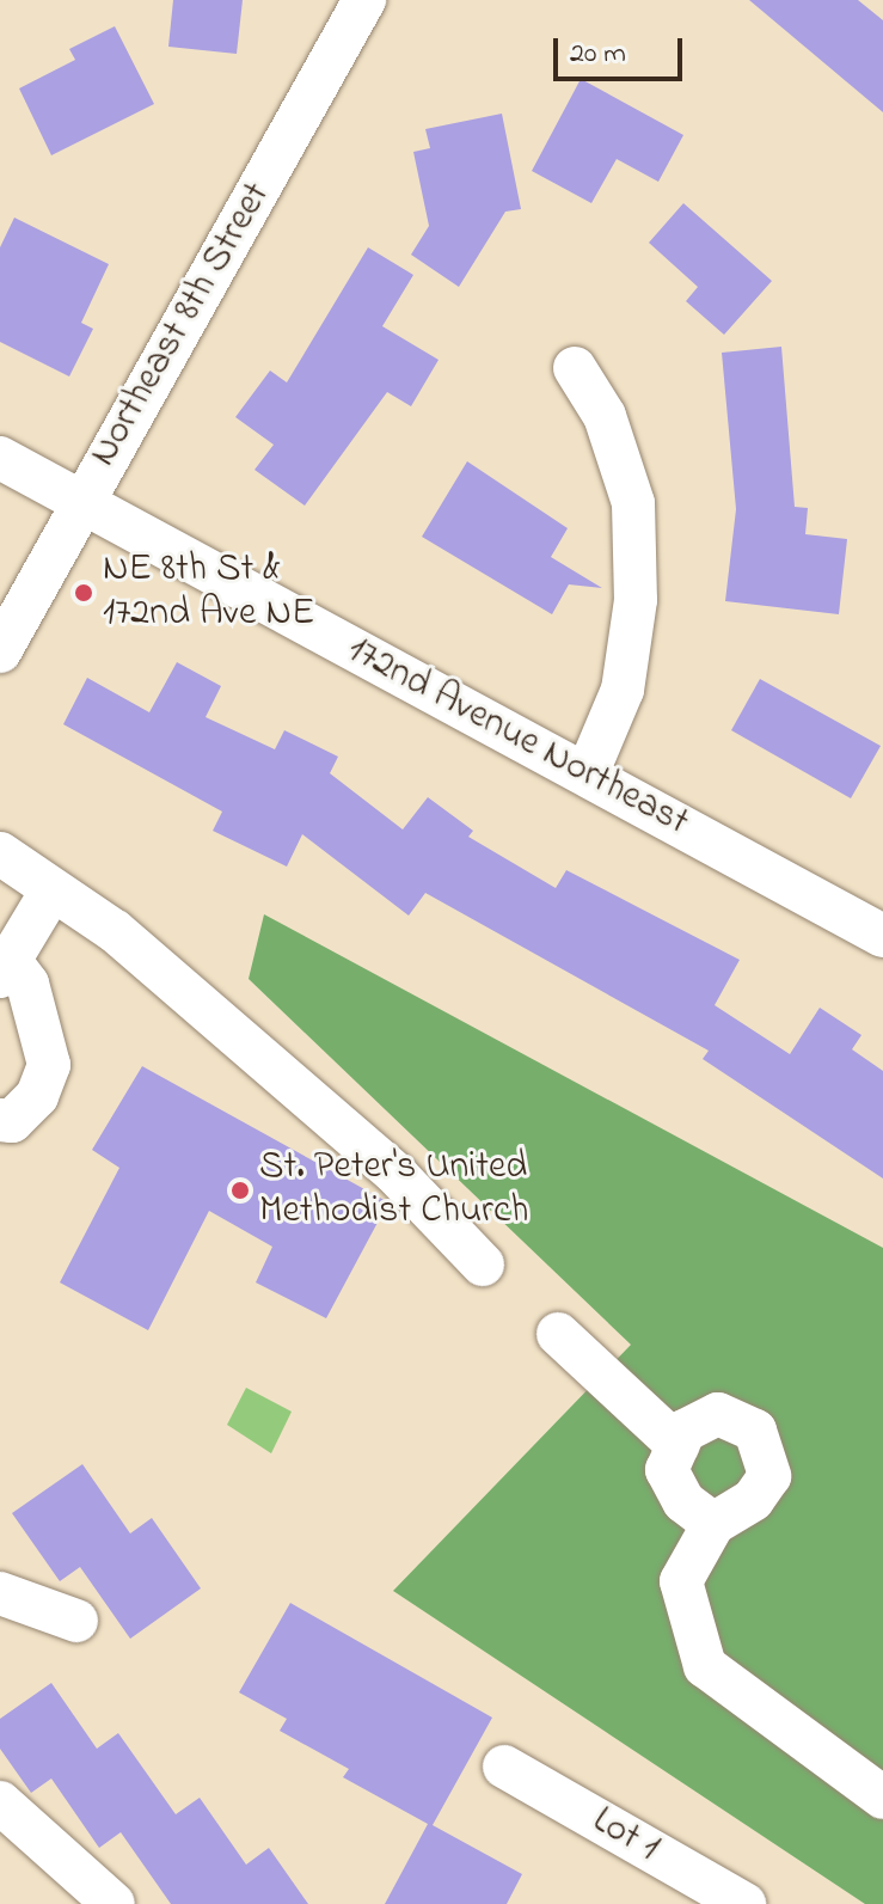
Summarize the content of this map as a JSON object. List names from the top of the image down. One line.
{"streets":{"street":["Northeast 8th Street","172nd Avenue Northeast","Lot 1"]},"crossings":[["Northeast 8th Street","172nd Avenue Northeast"]],"places":["NE 8th St & 172nd Ave NE","St. Peter's United Methodist Church"],"scale_bar":"20 m"}
